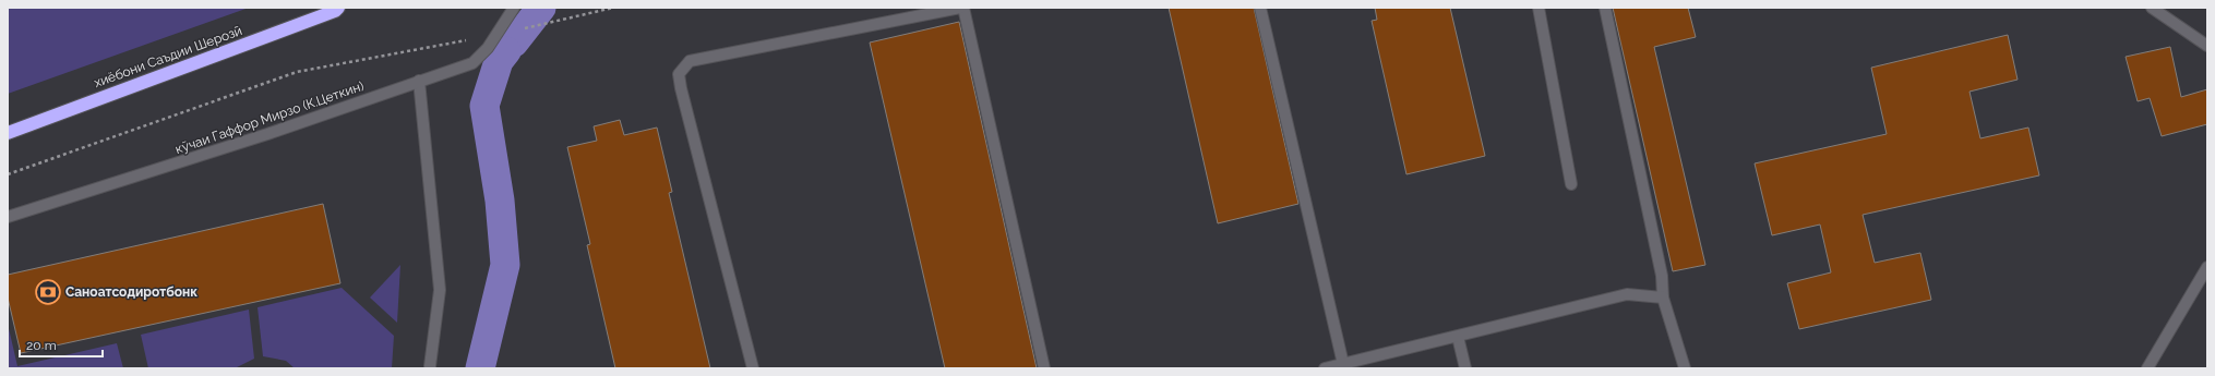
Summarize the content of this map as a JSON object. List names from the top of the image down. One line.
{"streets":{"highway":["хиёбони Саъдии Шерозӣ"],"street":["кӯчаи Гаффор Мирзо (К.Цеткин)"]},"places":{"bank":["Саноатсодиротбонк"]},"scale_bar":"20 m"}
